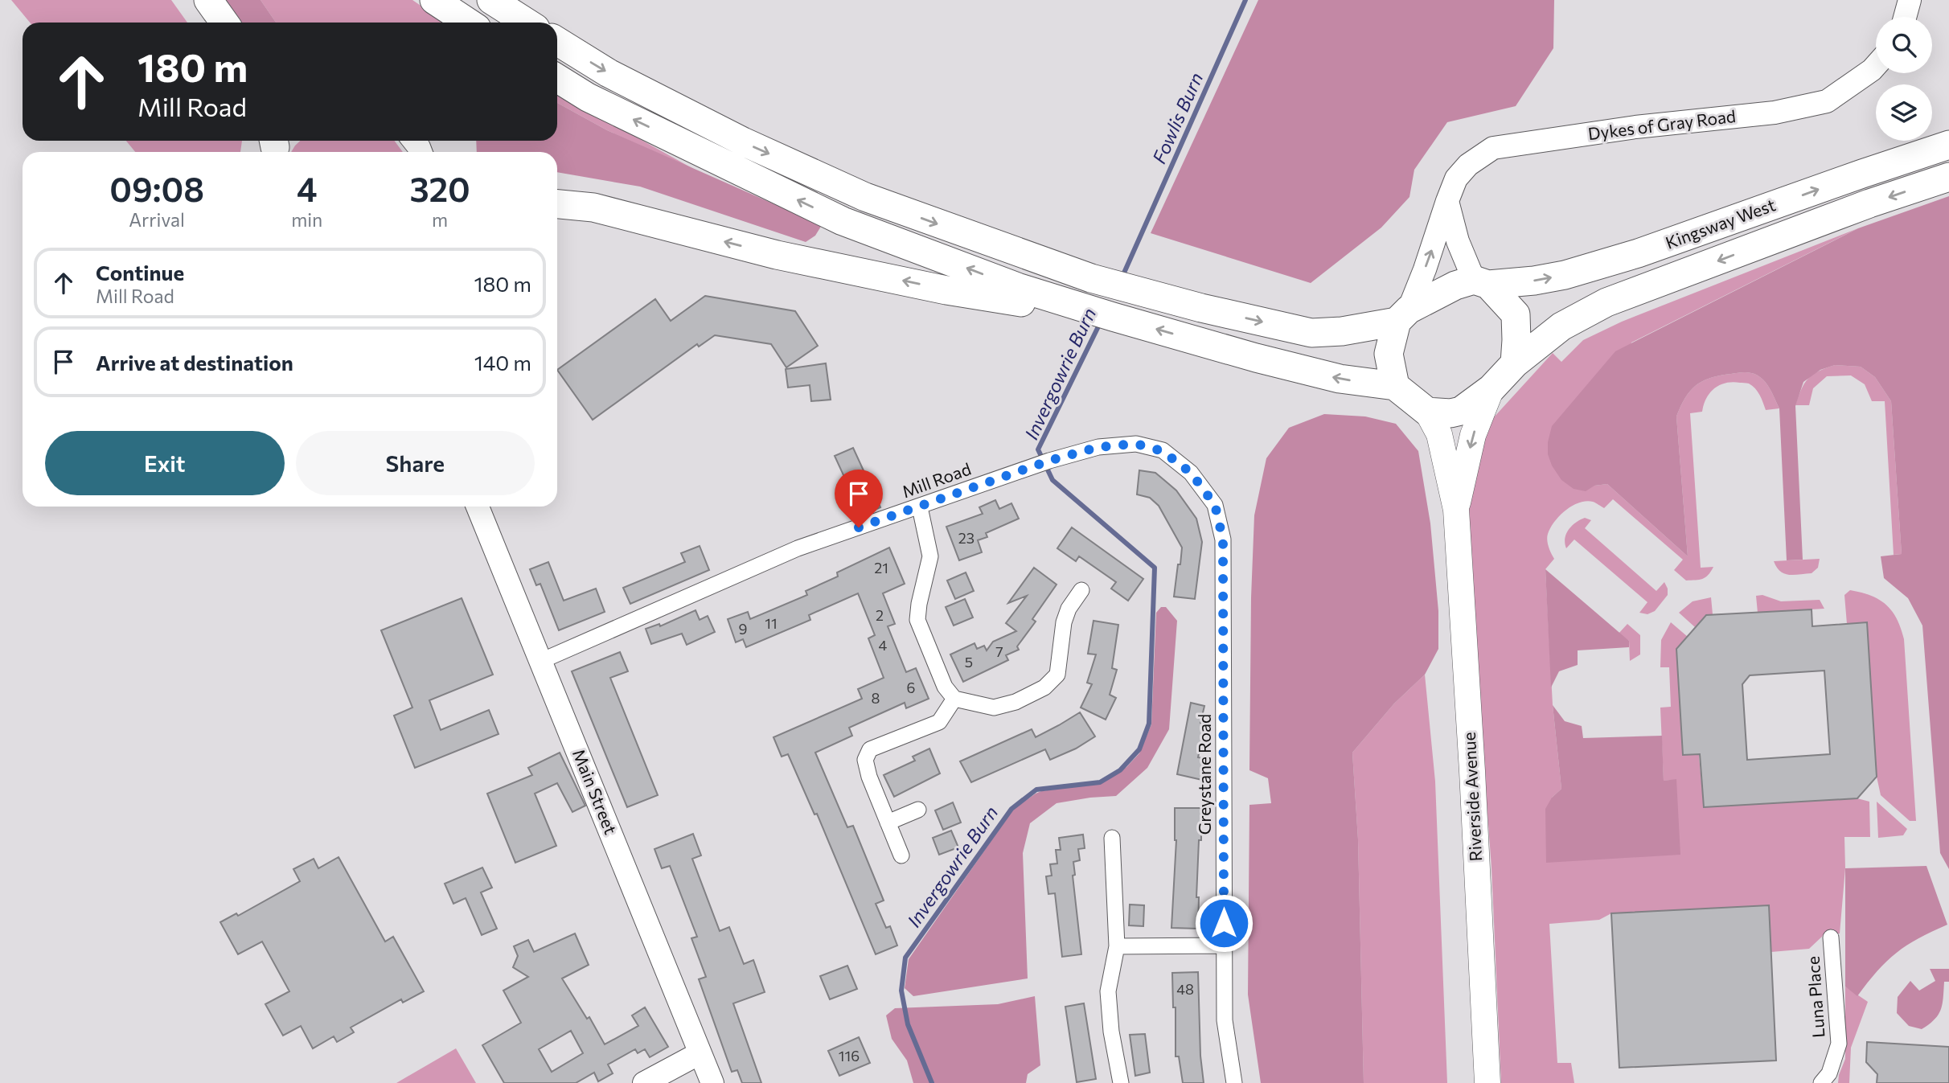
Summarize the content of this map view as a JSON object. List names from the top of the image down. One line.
{"streets":{"highway":["Kingsway West"],"main road":["Riverside Avenue"],"street":["Dykes of Gray Road","Mill Road","Greystane Road","Main Street","Luna Place"]},"crossings":[["Dykes of Gray Road","Kingsway West"],["Dykes of Gray Road","Riverside Avenue"],["Kingsway West","Riverside Avenue"],["Mill Road","Greystane Road"],["Mill Road","Main Street"]],"water":["Fowlis Burn","Invergowrie Burn"],"house_numbers":["23","21","2","11","9","4","7","5","6","8","48","116"],"page":{"turn":["180 m","Mill Road"],"eta":["09:08","Arrival","4","min","320","m"],"list":[{"name":"Continue","note":"Mill Road","value":"180 m"},{"name":"Arrive at destination","value":"140 m"}],"buttons":["Exit","Share"]}}
